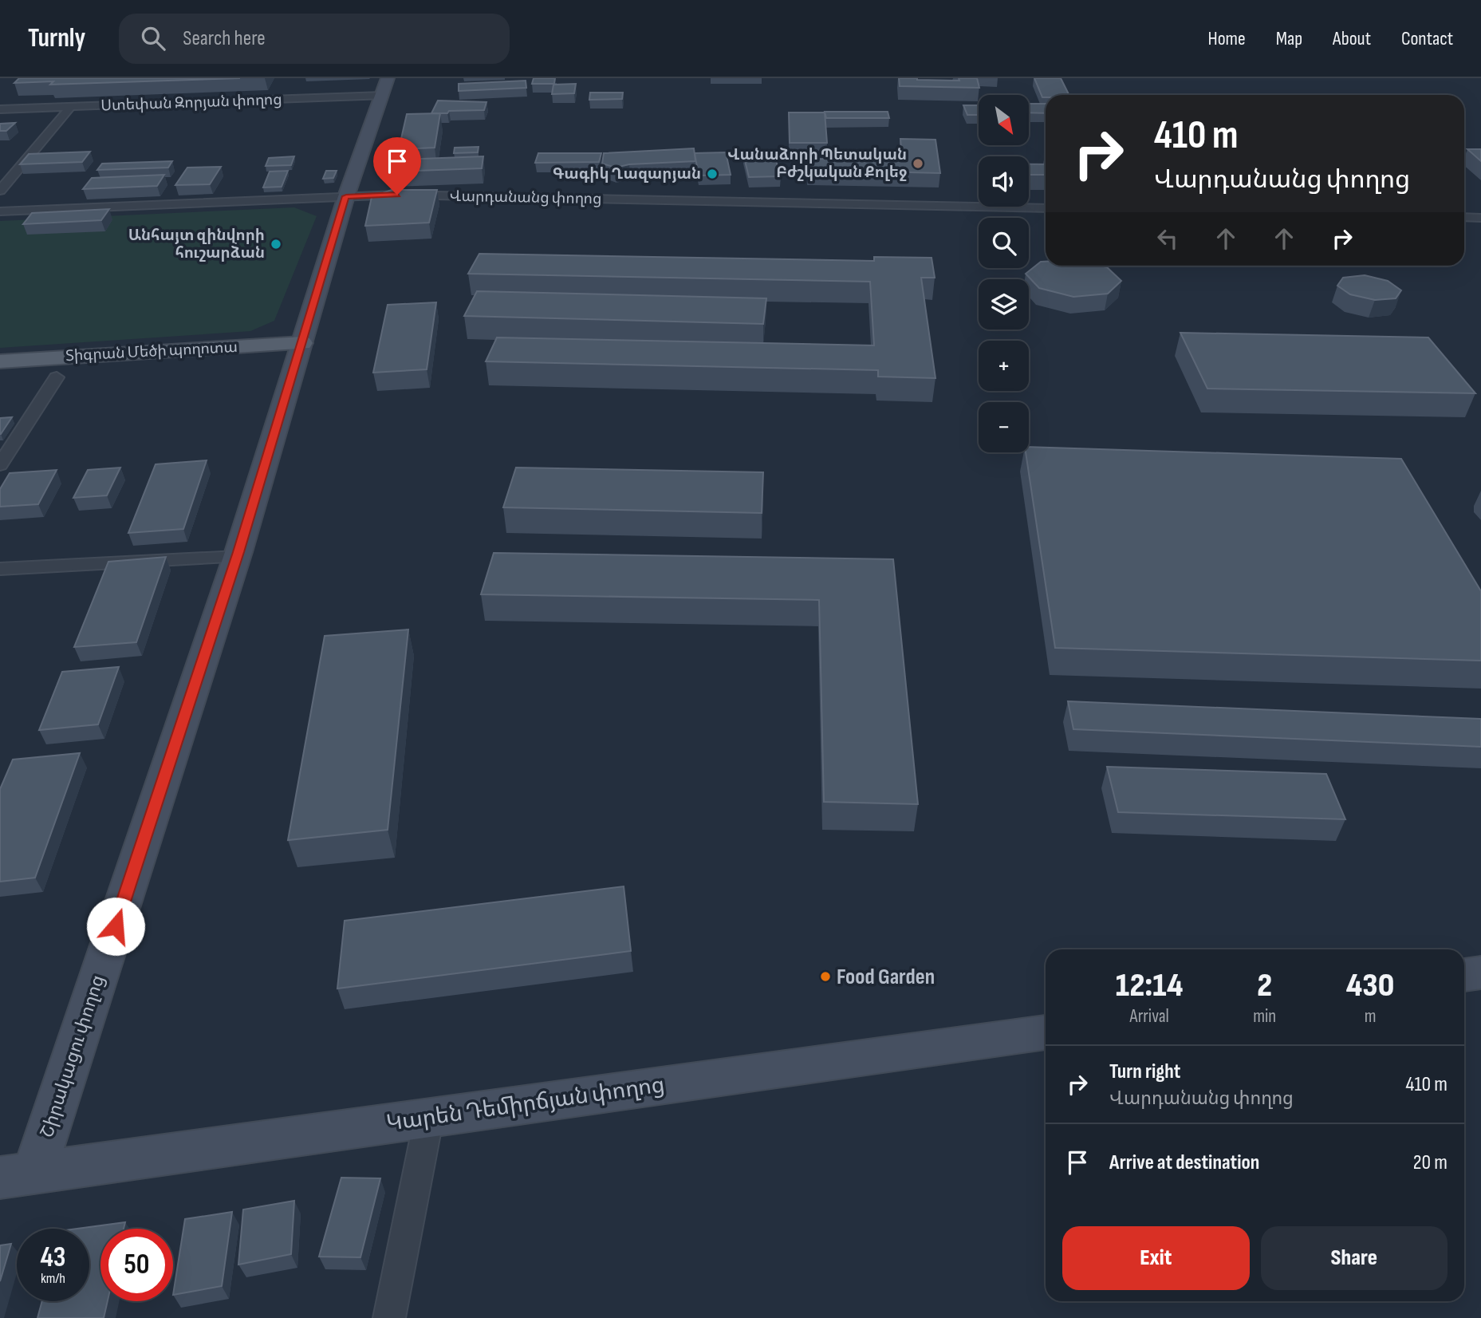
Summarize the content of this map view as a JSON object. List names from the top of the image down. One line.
{"streets":{"main road":["Տիգրան Մեծի պողոտա","Շիրակացու փողոց","Կարեն Դեմիրճյան փողոց"],"street":["Ստեփան Զորյան փողոց","Վարդանանց փողոց"]},"crossings":[["Ստեփան Զորյան փողոց","Շիրակացու փողոց"],["Վարդանանց փողոց","Շիրակացու փողոց"],["Տիգրան Մեծի պողոտա","Շիրակացու փողոց"],["Շիրակացու փողոց","Կարեն Դեմիրճյան փողոց"]],"places":["Վանաձորի Պետական Բժշկական Քոլեջ","Գագիկ Ղազարյան","Անհայտ զինվորի հուշարձան","Food Garden"],"north":"bottom right","page":{"header":"Turnly","search":"Search here","nav":["Home","Map","About","Contact"],"map_buttons":["+","−"],"turn":["410 m","Վարդանանց փողոց"],"eta":["12:14","Arrival","2","min","430","m"],"list":[{"name":"Turn right","note":"Վարդանանց փողոց","value":"410 m"},{"name":"Arrive at destination","value":"20 m"}],"buttons":["Exit","Share"],"speed":"43 km/h","limit":"50"}}
